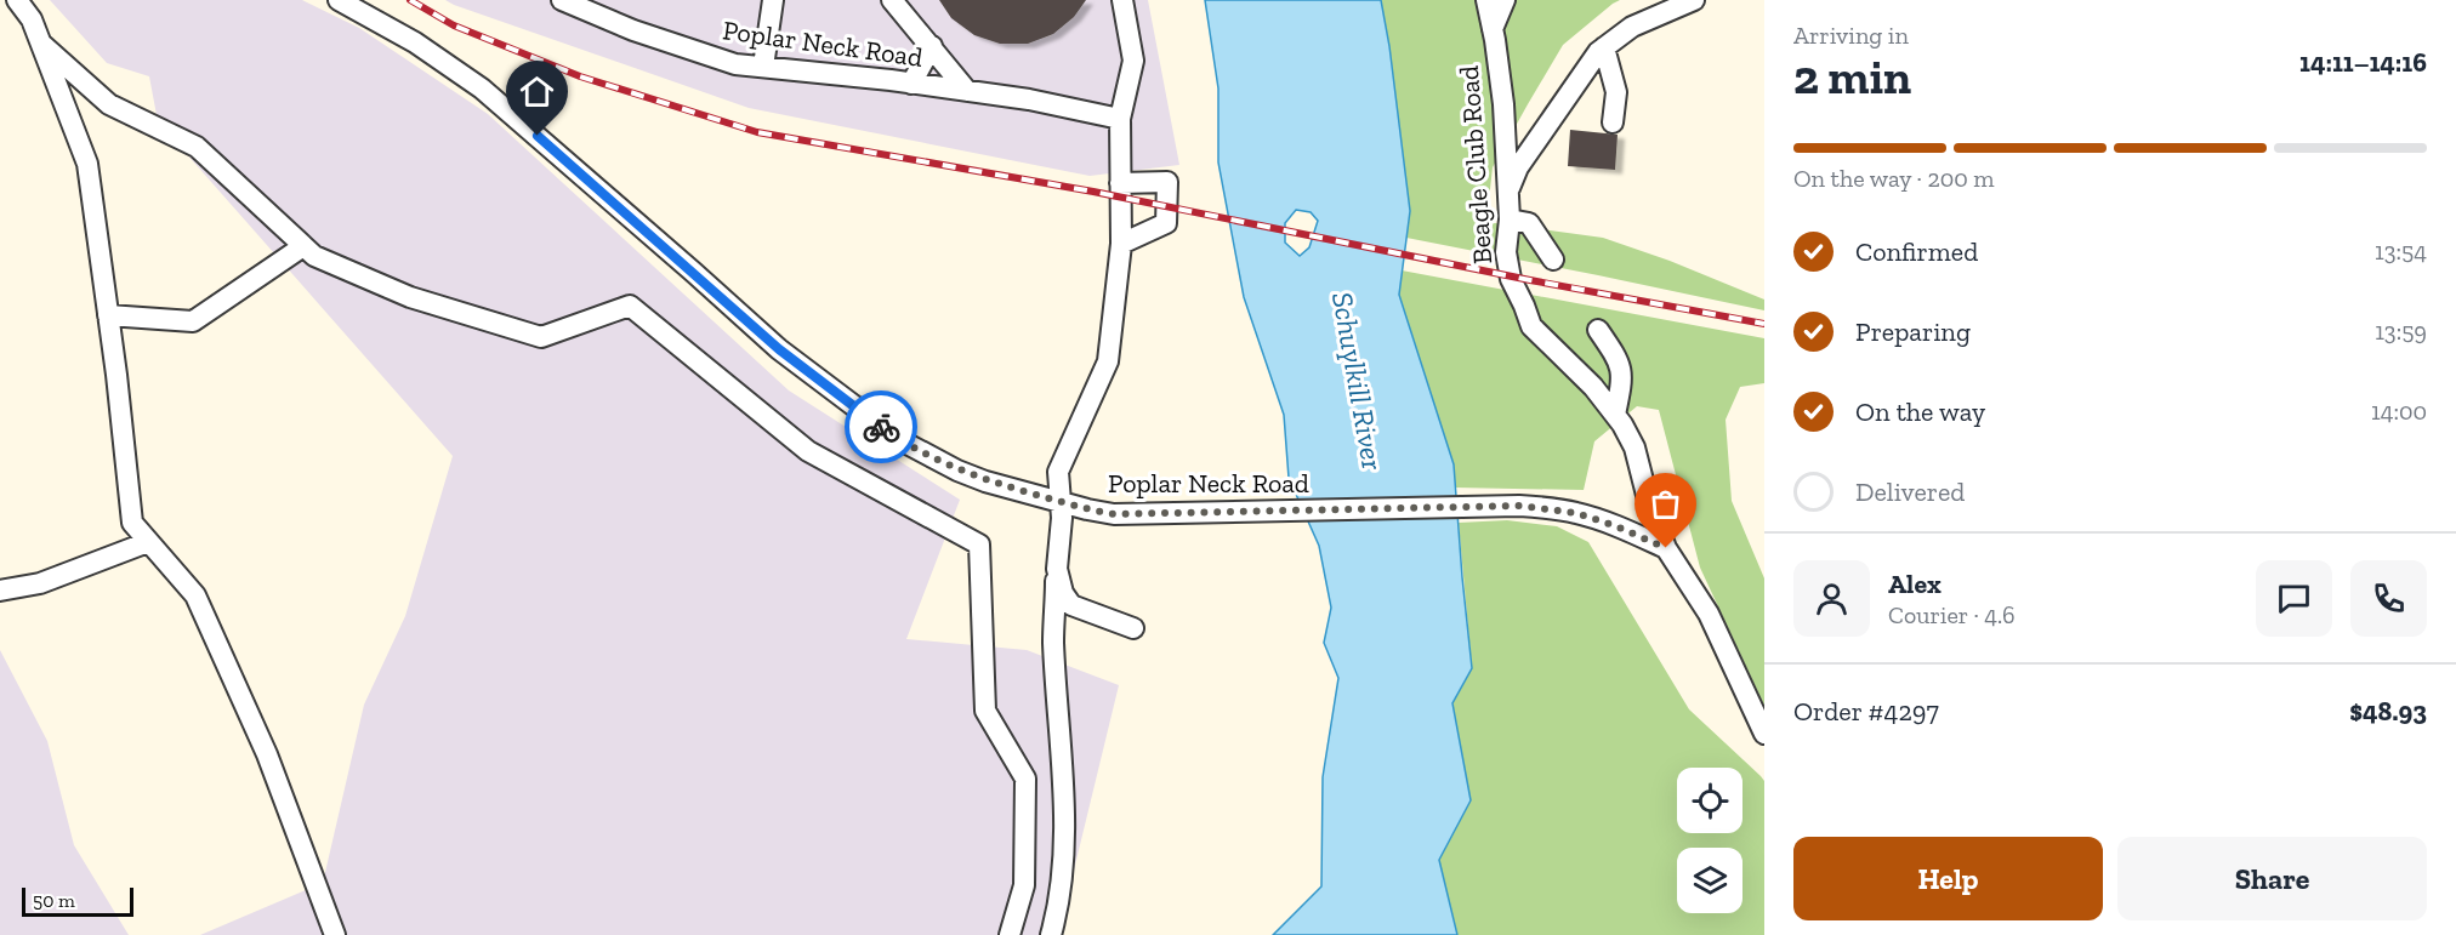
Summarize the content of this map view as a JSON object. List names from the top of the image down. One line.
{"streets":{"street":["Poplar Neck Road","Beagle Club Road"]},"crossings":[["Poplar Neck Road","Beagle Club Road"]],"water":["Schuylkill River"],"scale_bar":"50 m","page":{"heading":["2 min","Arriving in","14:11–14:16"],"panel":["Alex","Courier · 4.6","Order #4297","$48.93"],"bar":"On the way · 200 m","list":[["Confirmed","13:54"],["Preparing","13:59"],["On the way","14:00"],"Delivered"],"buttons":["Help","Share"],"scale":"50 m"}}
